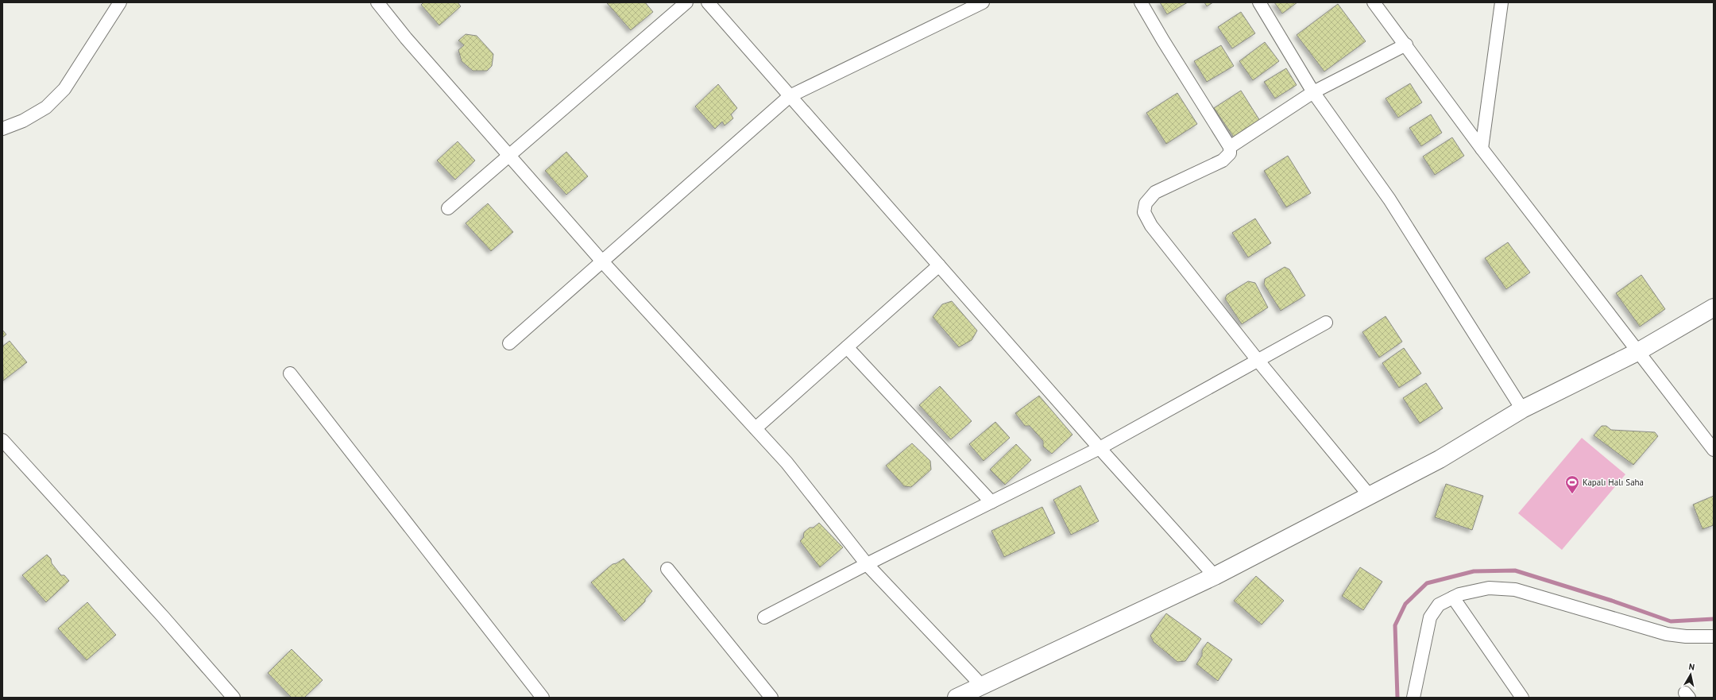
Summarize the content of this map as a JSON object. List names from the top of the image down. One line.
{"places":{"sports":["Kapalı Halı Saha"]},"north":"top"}
